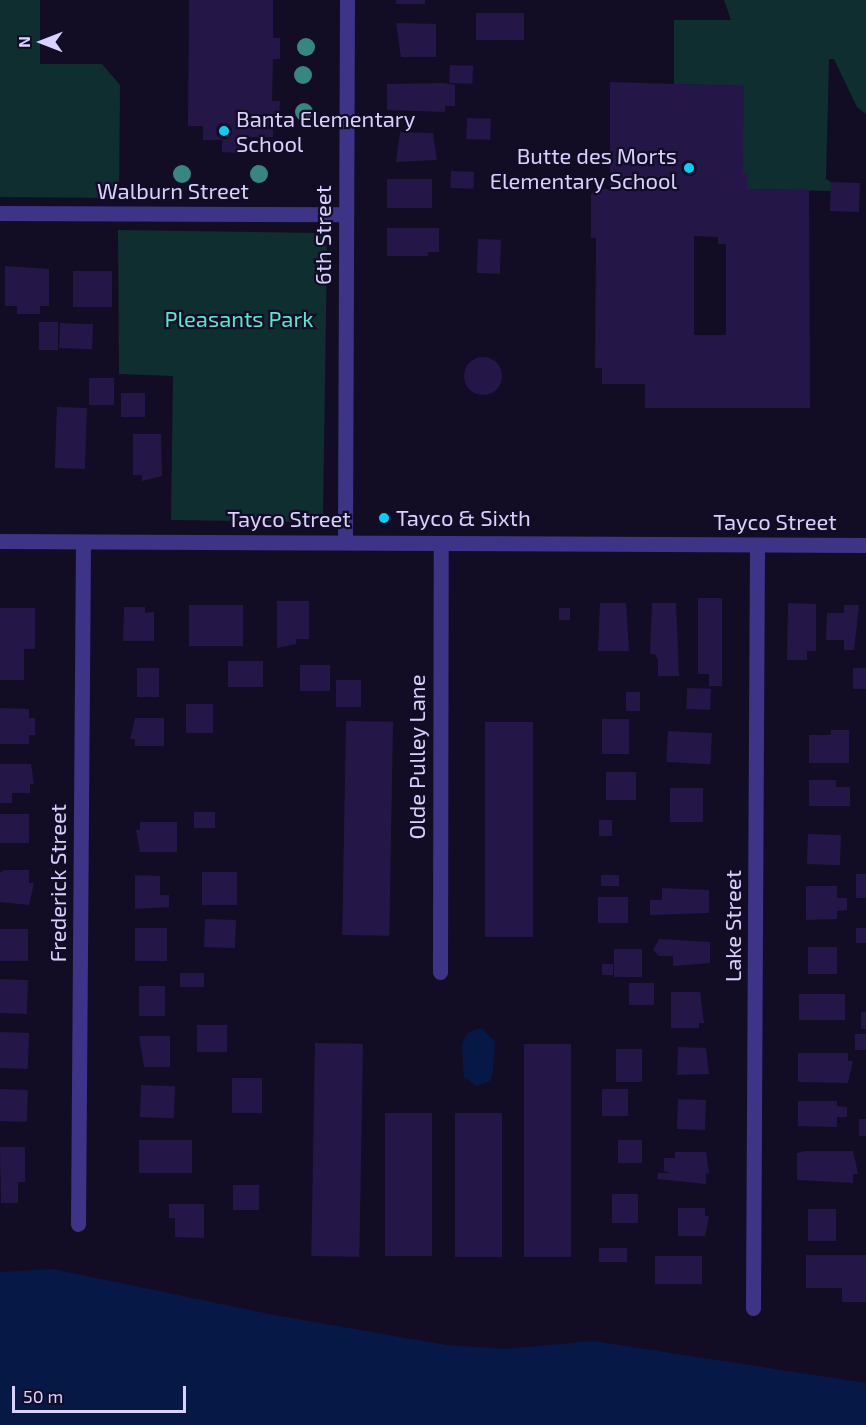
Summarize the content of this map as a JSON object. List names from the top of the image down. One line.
{"streets":{"street":["Walburn Street","6th Street","Tayco Street","Olde Pulley Lane","Frederick Street","Lake Street"]},"crossings":[["Walburn Street","6th Street"],["6th Street","Tayco Street"],["Tayco Street","Olde Pulley Lane"],["Tayco Street","Frederick Street"],["Tayco Street","Lake Street"]],"parks":["Pleasants Park"],"places":["Banta Elementary School","Butte des Morts Elementary School","Tayco & Sixth"],"scale_bar":"50 m","north":"left"}
